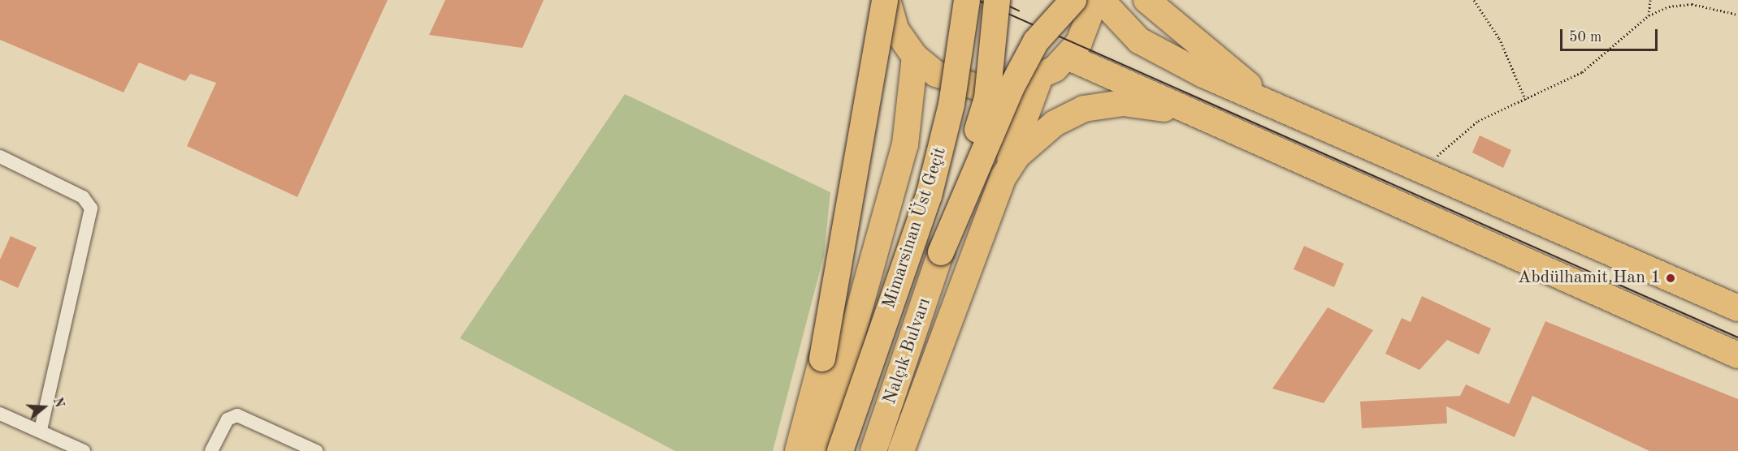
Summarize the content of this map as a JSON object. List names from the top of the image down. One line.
{"streets":{"highway":["Mimarsinan Üst Geçit","Nalçık Bulvarı"]},"crossings":[["Mimarsinan Üst Geçit","Nalçık Bulvarı"]],"places":["Abdülhamit Han 1"],"scale_bar":"50 m","north":"right"}
